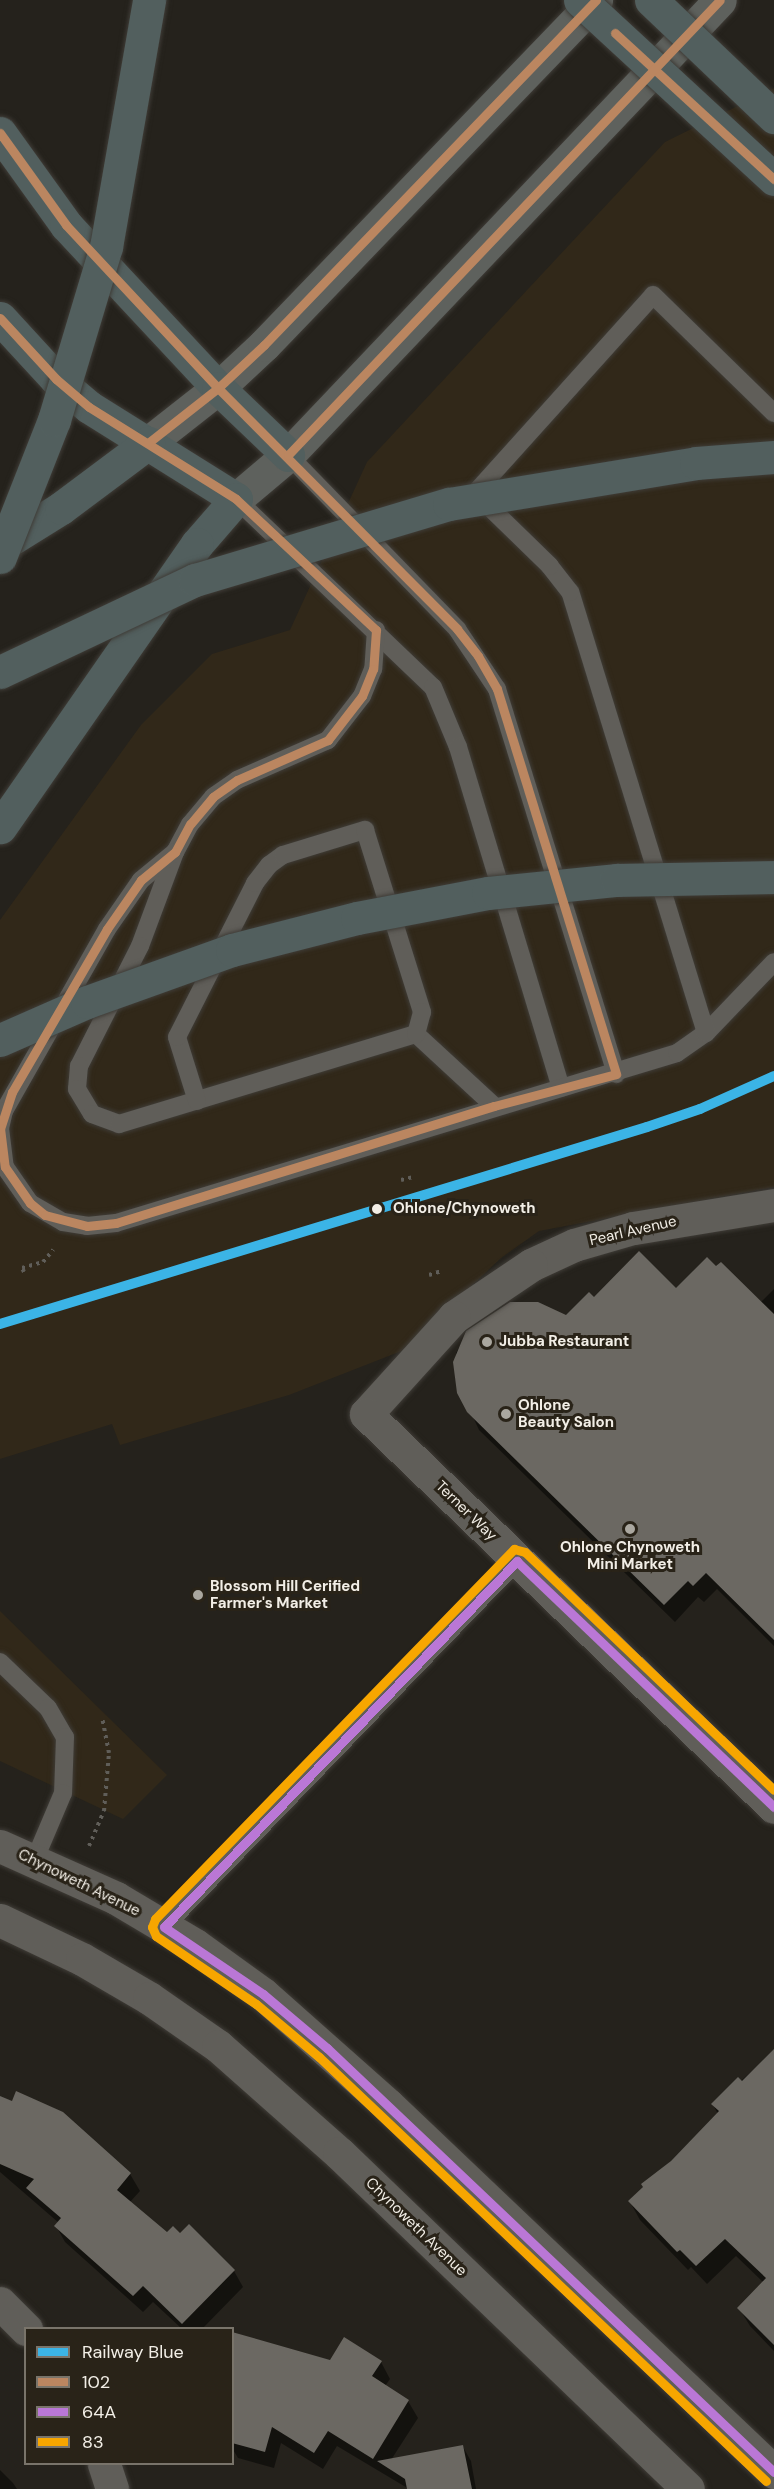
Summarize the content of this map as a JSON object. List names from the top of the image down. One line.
{"streets":{"street":["Pearl Avenue","Terner Way","Chynoweth Avenue"]},"crossings":[["Pearl Avenue","Terner Way"]],"places":["Ohlone/Chynoweth","Jubba Restaurant","Ohlone Beauty Salon","Ohlone Chynoweth Mini Market","Blossom Hill Cerified Farmer's Market"],"lines":["transit line 102","rail line Blue","transit line 83","transit line 64A"],"legend":["Railway Blue","102","64A","83"]}
